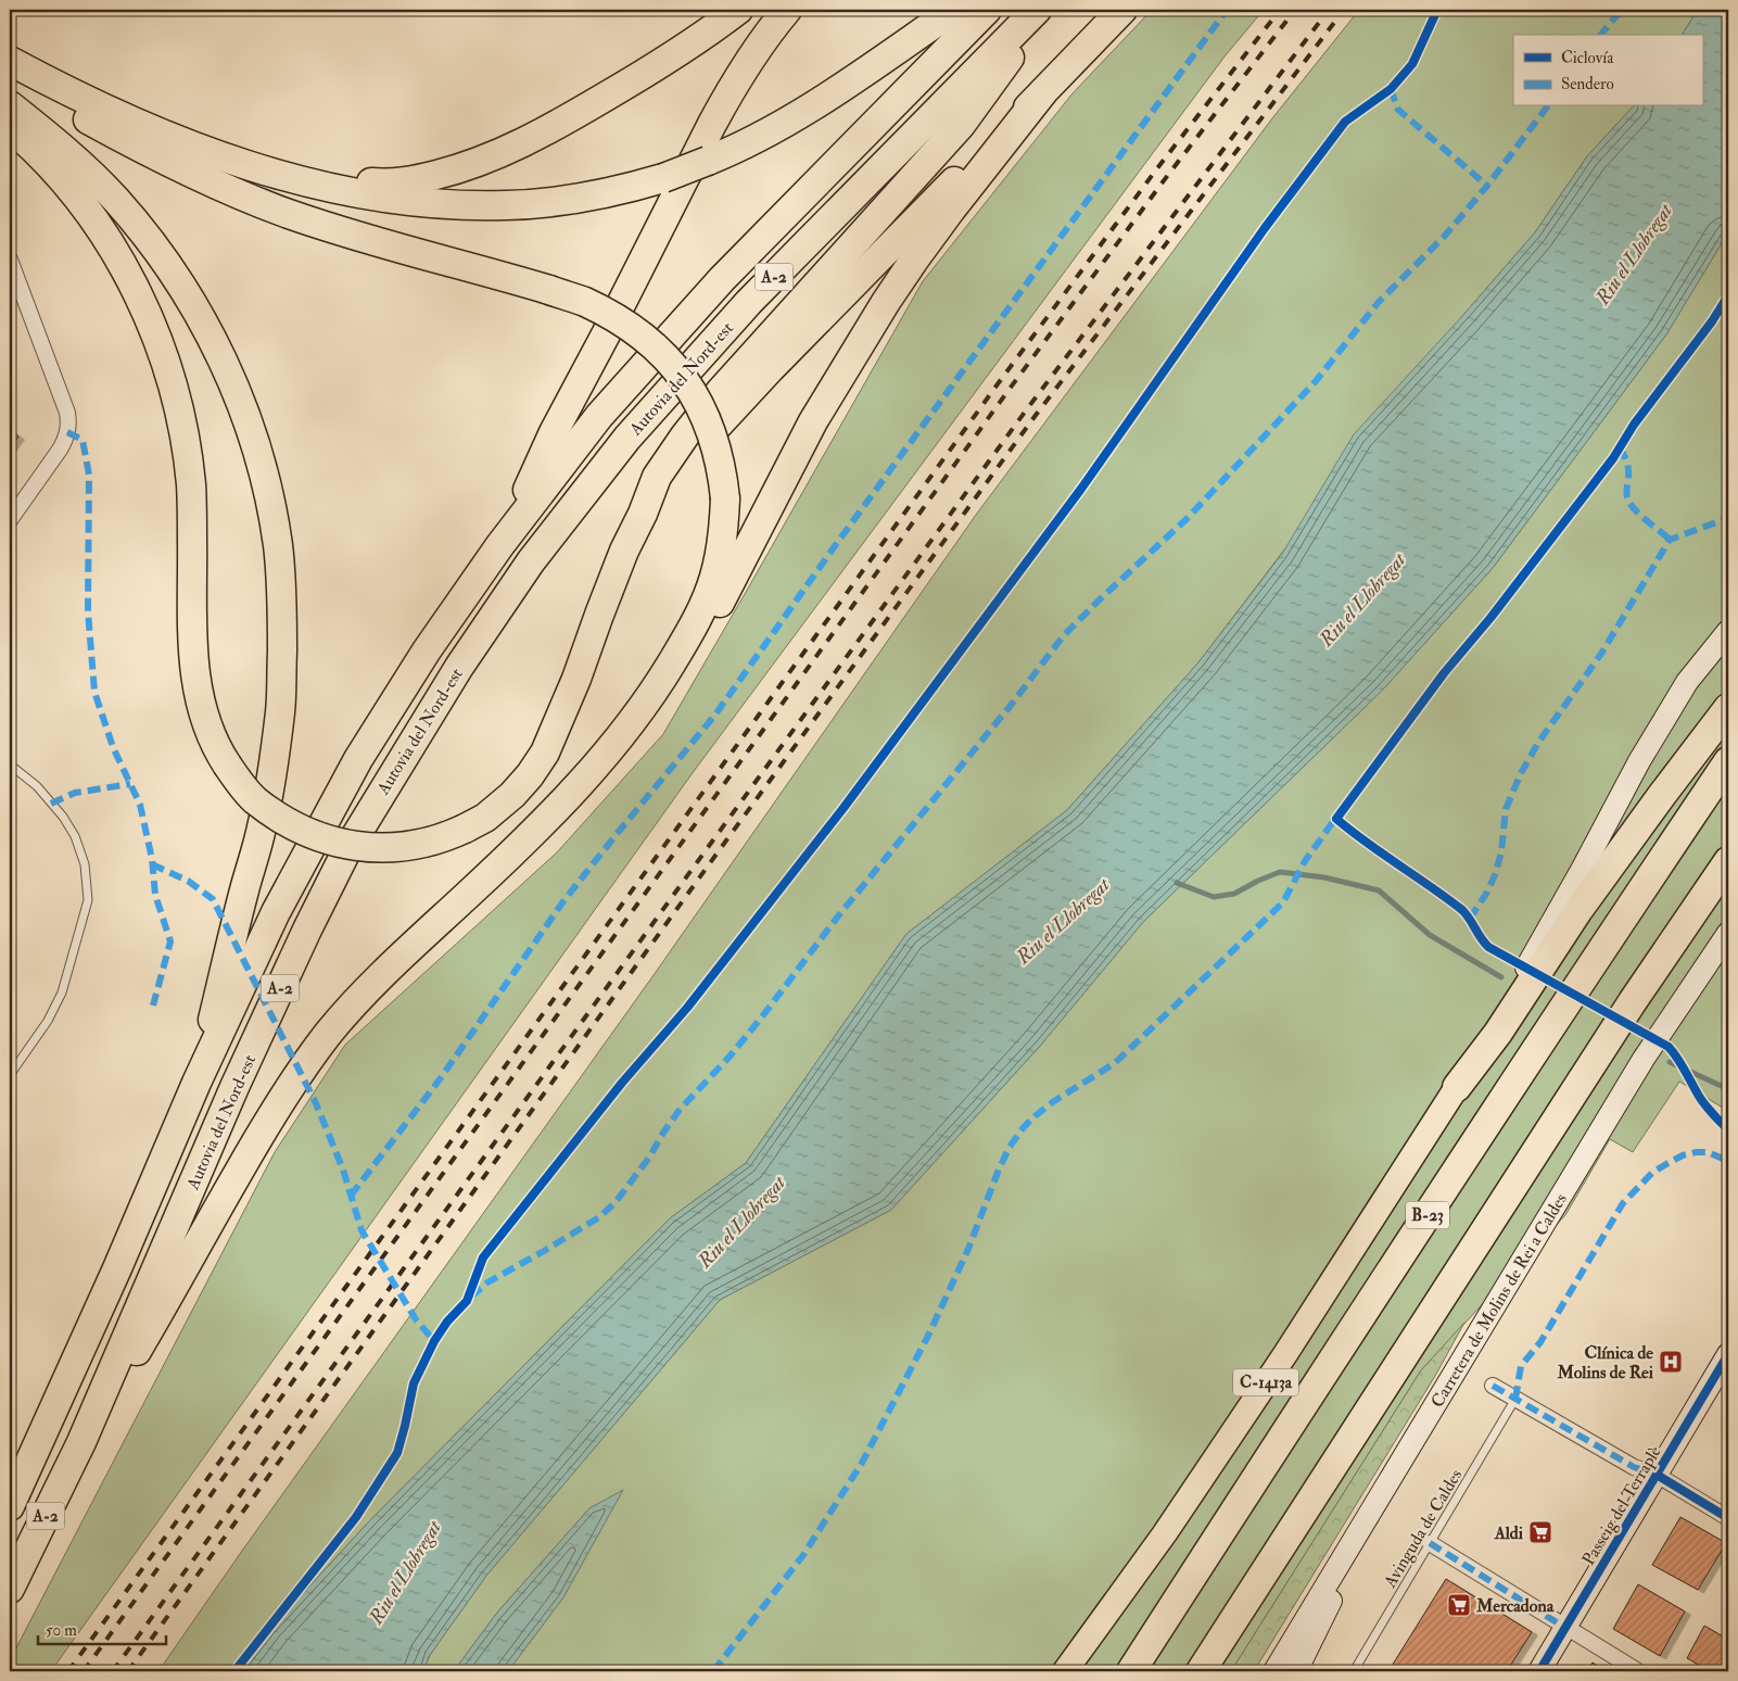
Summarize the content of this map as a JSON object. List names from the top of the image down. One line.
{"streets":{"highway":["A-2","Autovia del Nord-est","B-23"],"main road":["Carretera de Molins de Rei a Caldes","C-1413a","Passeig del Terraplè"],"lane":["Avinguda de Caldes"]},"water":["Riu el Llobregat"],"places":{"hospital":["Clínica de Molins de Rei"],"supermarket":["Aldi","Mercadona"]},"legend":["Ciclovía","Sendero"],"scale_bar":"50 m"}
